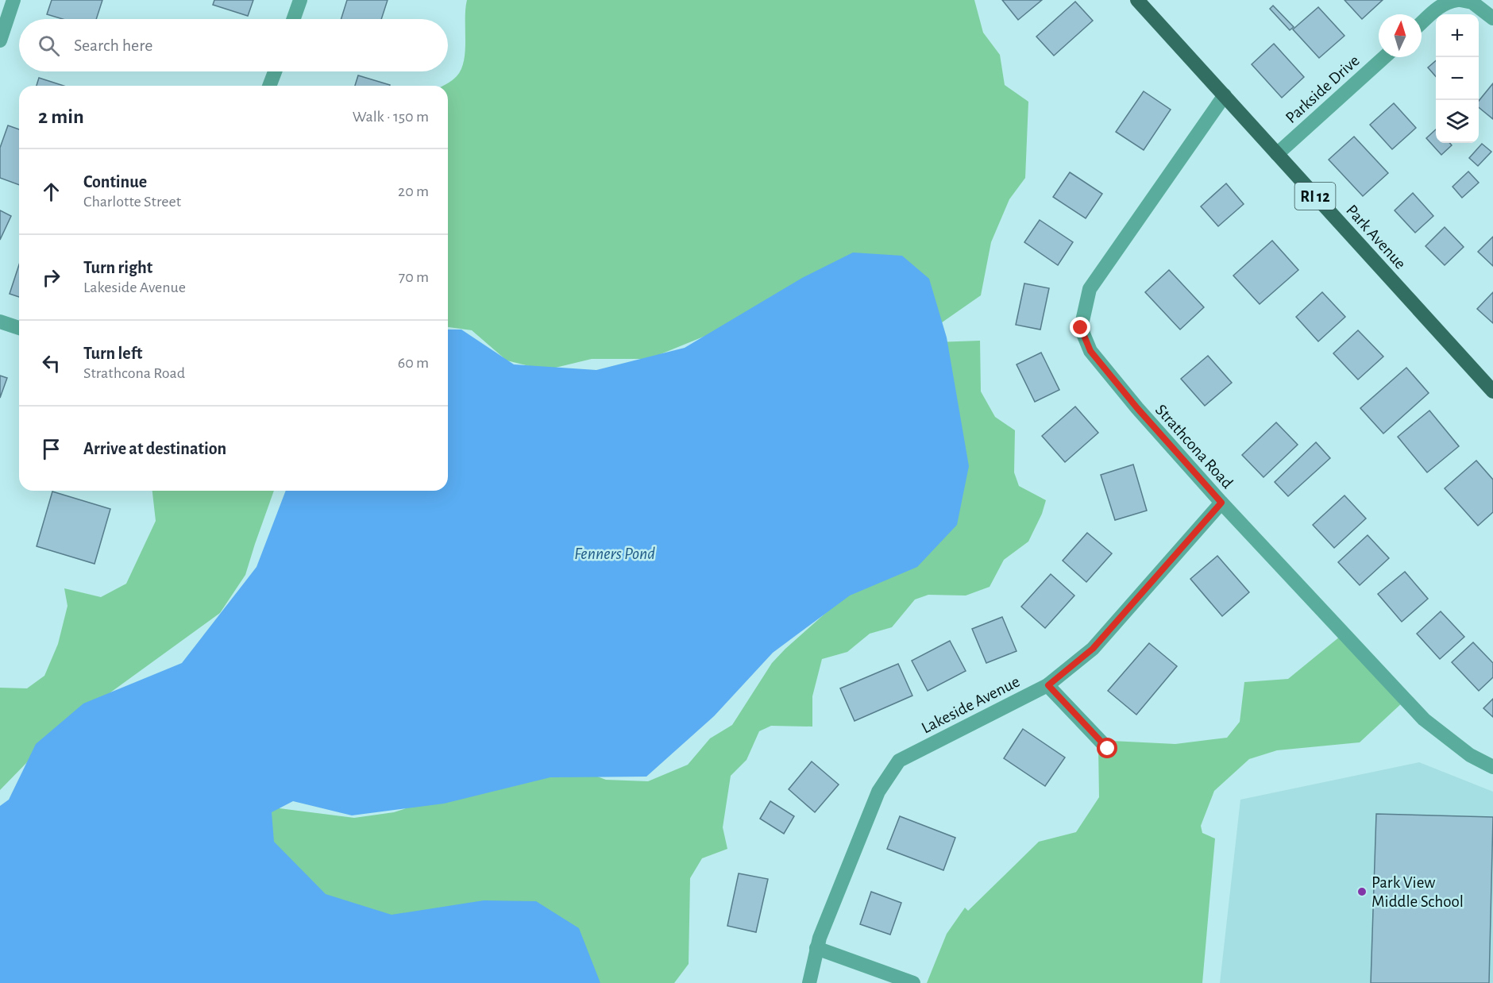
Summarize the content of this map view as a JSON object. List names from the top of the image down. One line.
{"streets":{"main road":["RI 12","Park Avenue"],"street":["Parkside Drive","Strathcona Road","Lakeside Avenue"]},"crossings":[["Parkside Drive","Park Avenue"],["Park Avenue","Strathcona Road"],["Strathcona Road","Lakeside Avenue"]],"water":["Fenners Pond"],"places":["Park View Middle School"],"north":"top","page":{"map_buttons":["+","−"],"search":"Search here","heading":["2 min","Walk · 150 m"],"list":[["Continue","Charlotte Street","20 m"],["Turn right","Lakeside Avenue","70 m"],["Turn left","Strathcona Road","60 m"],"Arrive at destination"]}}
